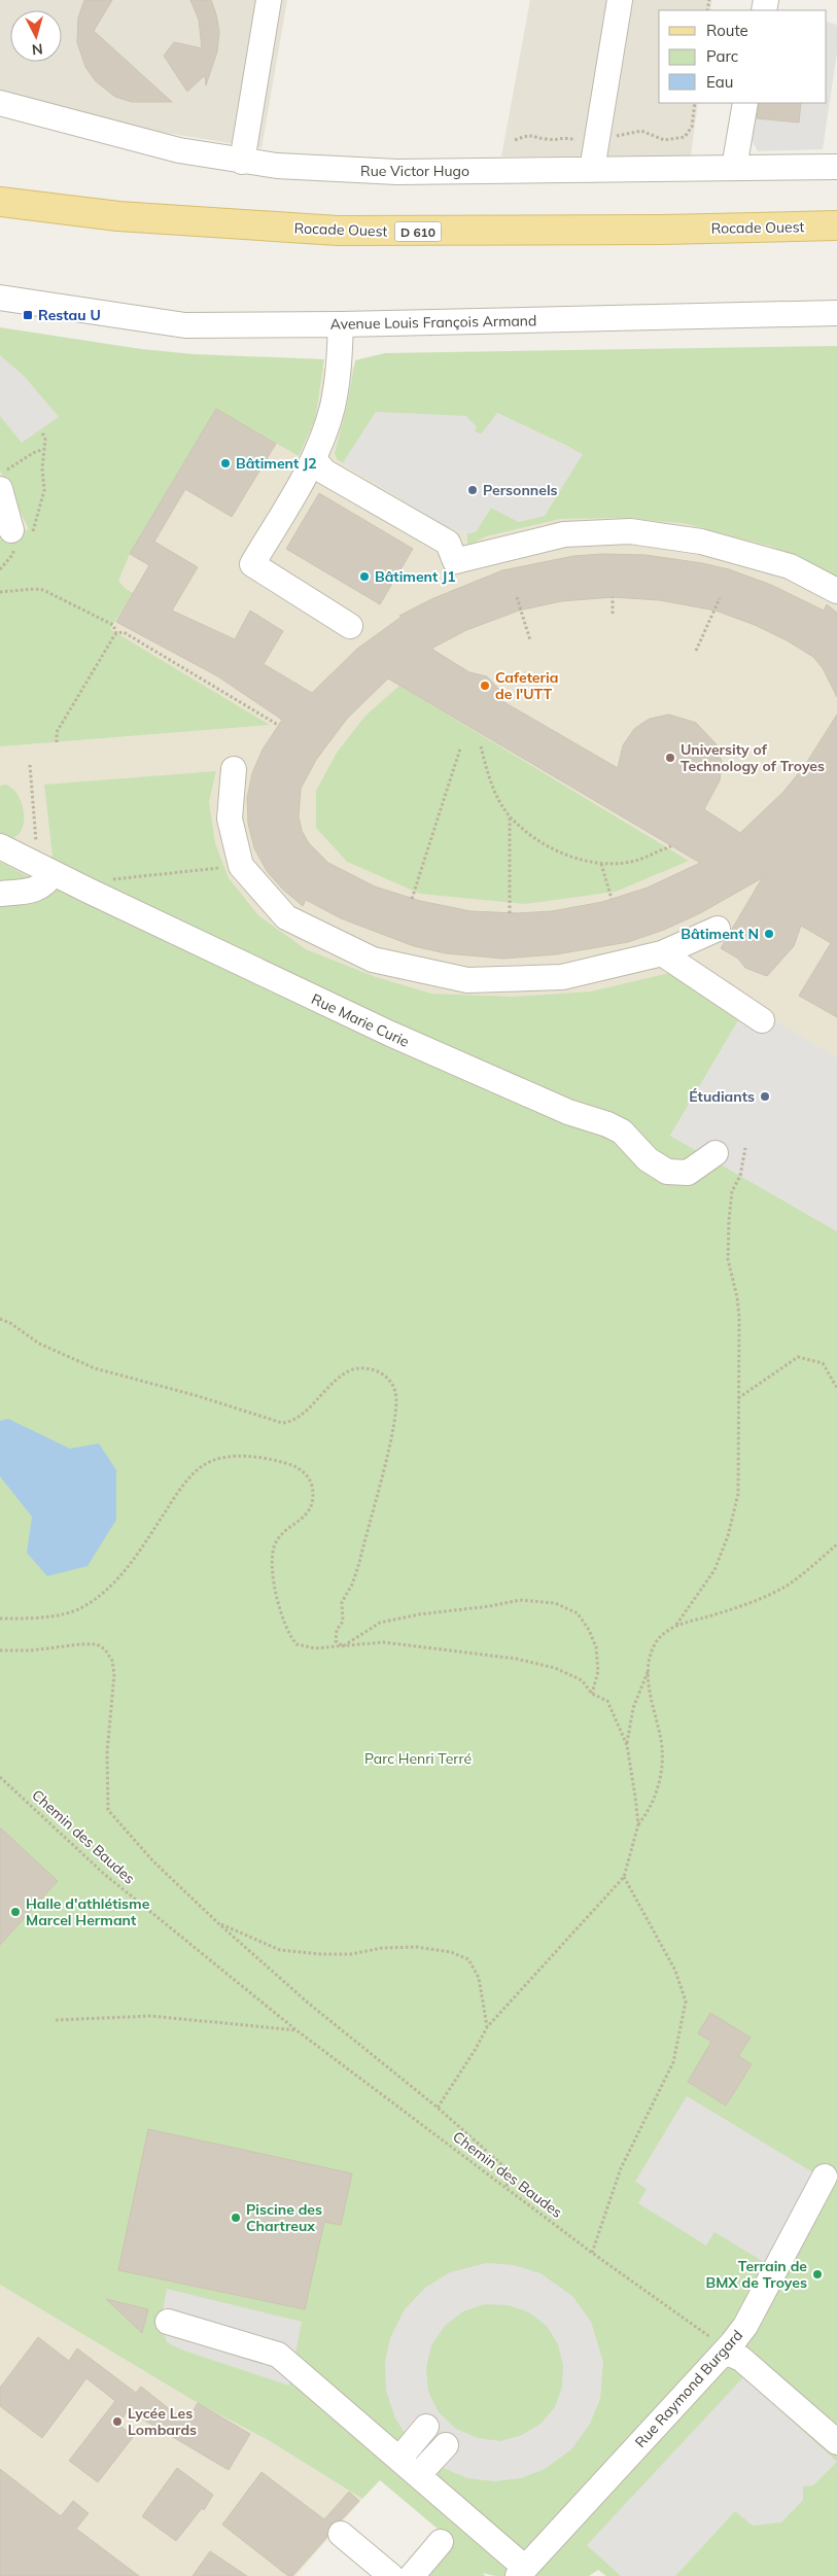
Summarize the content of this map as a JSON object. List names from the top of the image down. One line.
{"streets":{"main road":["Rocade Ouest","D 610"],"street":["Rue Victor Hugo","Avenue Louis François Armand","Rue Marie Curie","Rue Raymond Burgard"],"path":["Chemin des Baudes"]},"parks":["Parc Henri Terré"],"places":{"transit":["Restau U"],"other":["Bâtiment J2","Personnels","Bâtiment J1","Cafeteria de l'UTT","University of Technology of Troyes","Bâtiment N","Étudiants","Halle d'athlétisme Marcel Hermant","Piscine des Chartreux","Terrain de BMX de Troyes","Lycée Les Lombards"]},"legend":["Route","Parc","Eau"],"north":"bottom"}
